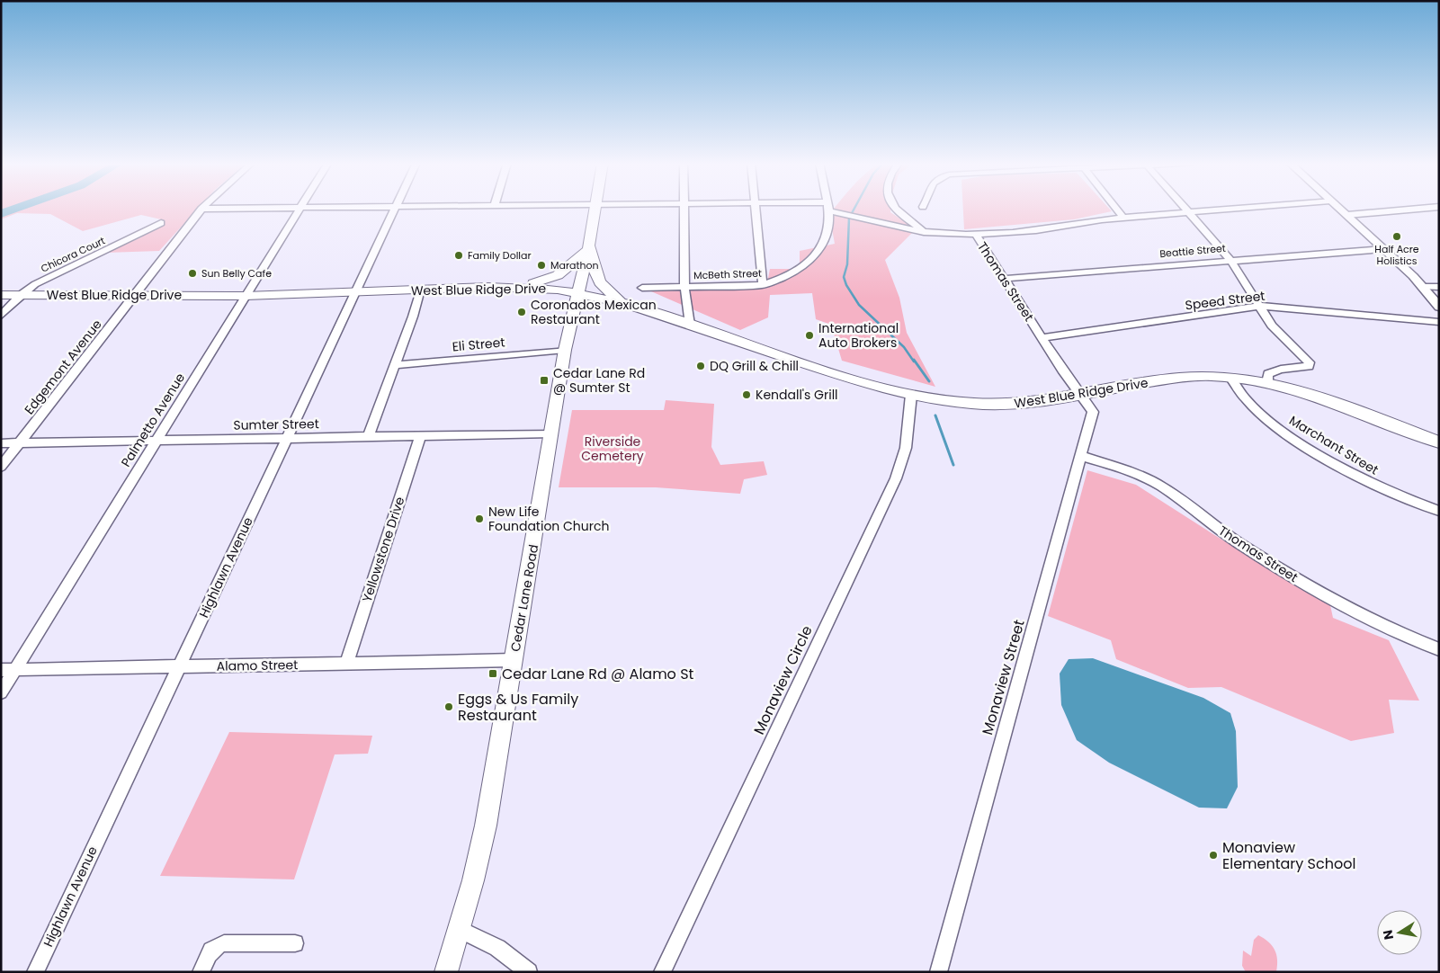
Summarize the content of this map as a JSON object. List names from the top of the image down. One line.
{"streets":{"main road":["West Blue Ridge Drive","Cedar Lane Road"],"street":["Beattie Street","Chicora Court","McBeth Street","Thomas Street","Speed Street","Eli Street","Edgemont Avenue","Palmetto Avenue","Sumter Street","Marchant Street","Yellowstone Drive","Highlawn Avenue","Alamo Street","Monaview Street","Monaview Circle"]},"crossings":[["Beattie Street","Thomas Street"],["Chicora Court","West Blue Ridge Drive"],["Thomas Street","West Blue Ridge Drive"],["Thomas Street","Speed Street"],["Thomas Street","Monaview Street"],["West Blue Ridge Drive","Edgemont Avenue"],["West Blue Ridge Drive","Palmetto Avenue"],["West Blue Ridge Drive","Marchant Street"],["West Blue Ridge Drive","Highlawn Avenue"],["West Blue Ridge Drive","Cedar Lane Road"],["West Blue Ridge Drive","Monaview Street"],["West Blue Ridge Drive","Monaview Circle"],["Eli Street","Cedar Lane Road"],["Edgemont Avenue","Sumter Street"],["Palmetto Avenue","Sumter Street"],["Palmetto Avenue","Alamo Street"],["Sumter Street","Yellowstone Drive"],["Sumter Street","Highlawn Avenue"],["Sumter Street","Cedar Lane Road"],["Yellowstone Drive","Alamo Street"],["Highlawn Avenue","Alamo Street"],["Cedar Lane Road","Alamo Street"]],"parks":["Riverside Cemetery"],"places":{"other":["Half Acre Holistics","Family Dollar","Marathon","Sun Belly Cafe","Coronados Mexican Restaurant","International Auto Brokers","DQ Grill & Chill","Kendall's Grill","New Life Foundation Church","Eggs & Us Family Restaurant","Monaview Elementary School"],"transit":["Cedar Lane Rd @ Sumter St","Cedar Lane Rd @ Alamo St"]},"north":"left"}
